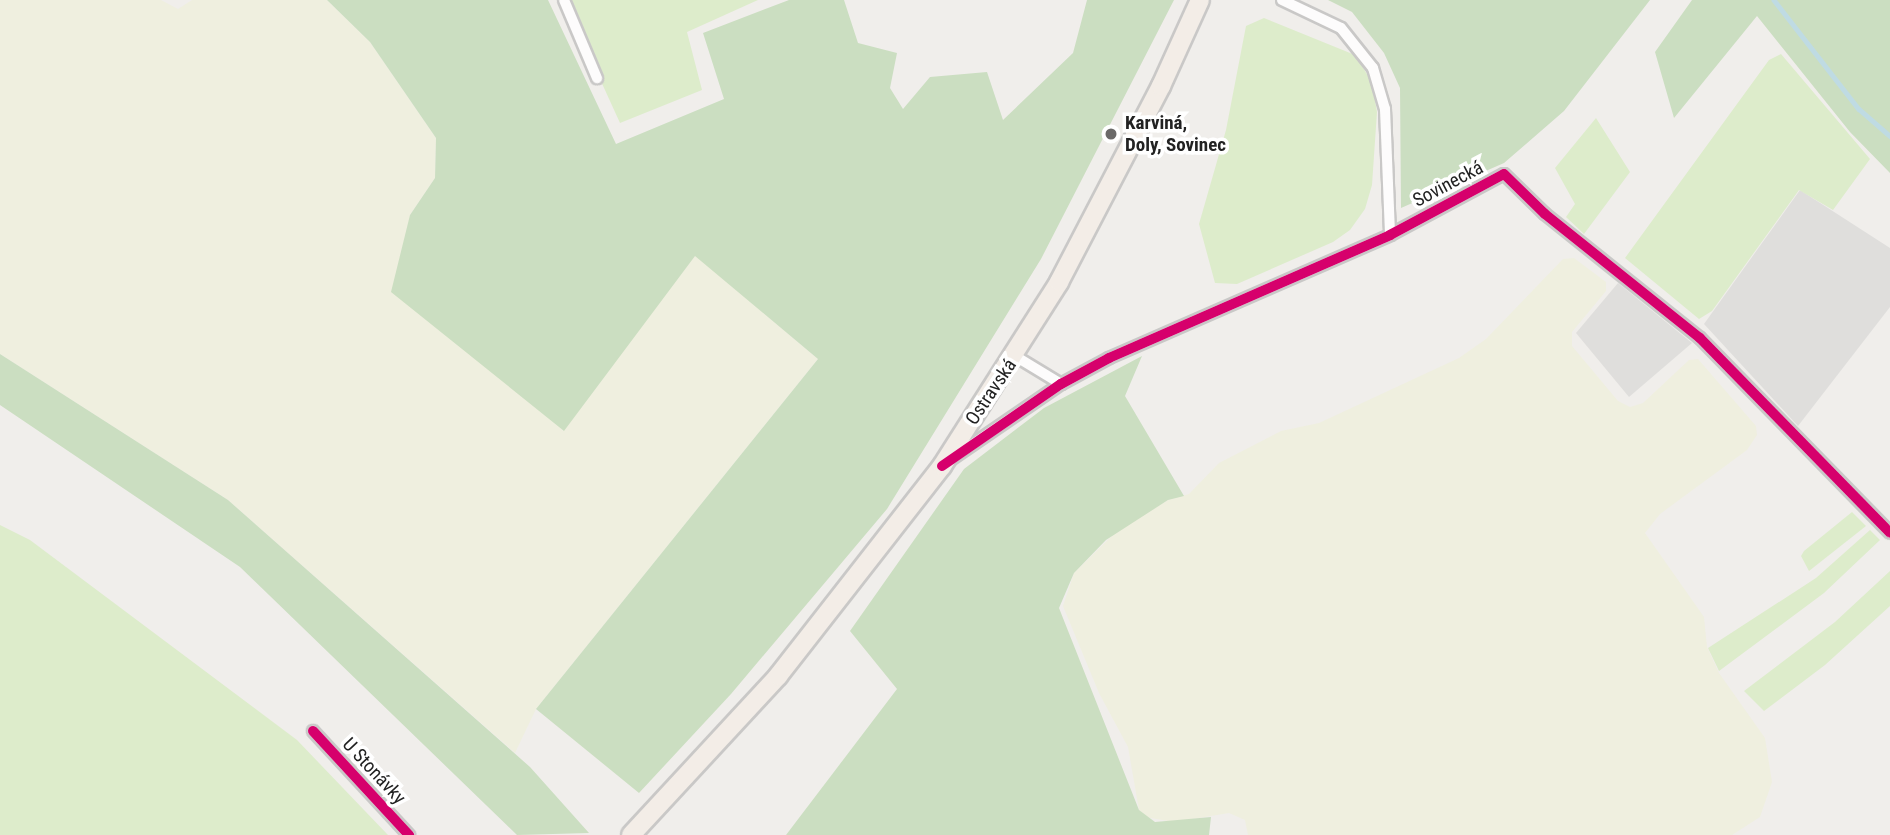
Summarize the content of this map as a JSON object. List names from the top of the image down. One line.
{"streets":{"main road":["Ostravská"],"street":["Sovinecká","U Stonávky"]},"crossings":[["Sovinecká","Ostravská"]],"places":["Karviná, Doly, Sovinec"]}
